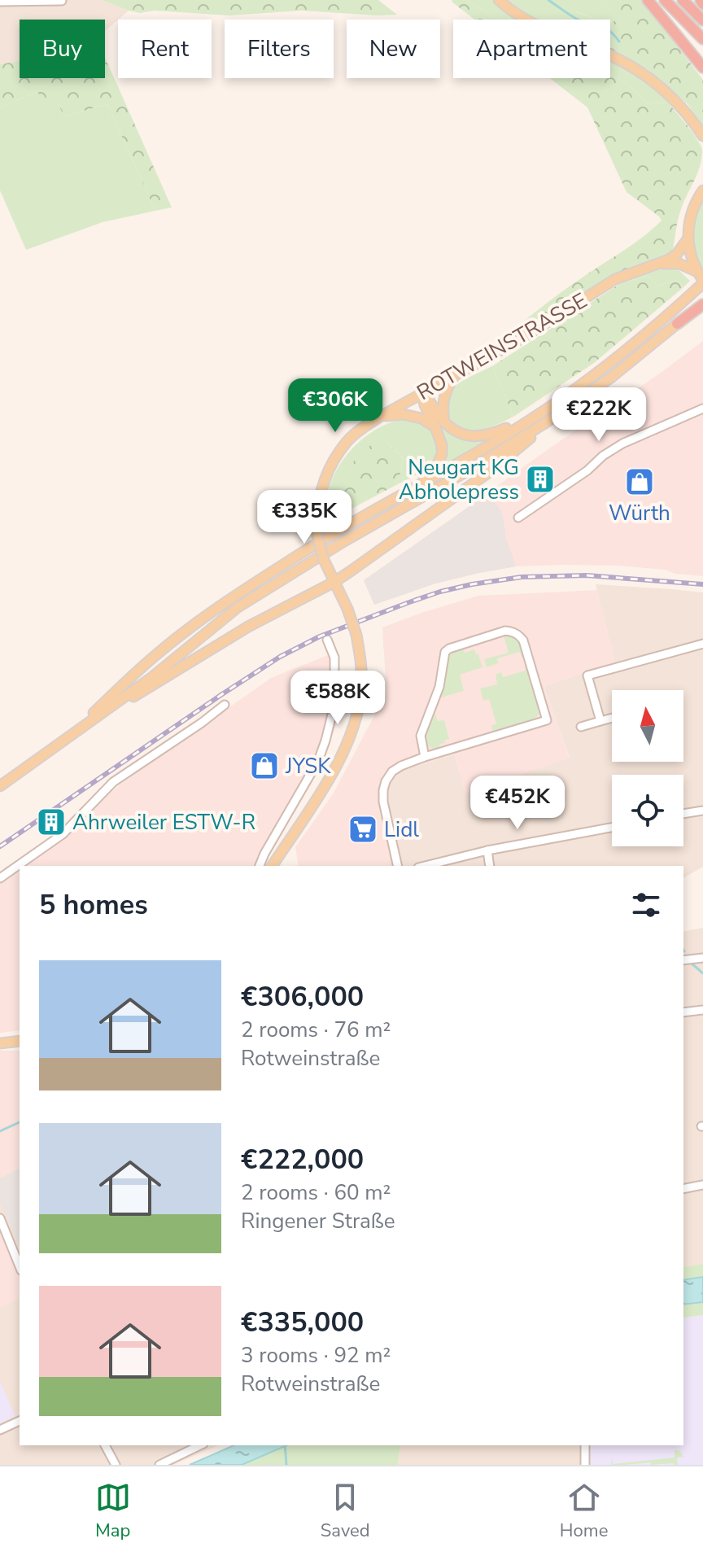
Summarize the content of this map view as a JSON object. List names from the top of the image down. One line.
{"streets":{"main road":["ROTWEINSTRASSE"]},"places":{"building":["Neugart KG Abholepress","Ahrweiler ESTW-R"],"shop":["Würth","JYSK"],"supermarket":["Lidl"]},"north":"top","page":{"chip":["Buy","Rent","Filters","New","Apartment"],"price":["€306K","€222K","€335K","€588K","€452K"],"heading":"5 homes","list":[{"name":"€306,000","note":"2 rooms · 76 m² · Rotweinstraße"},{"name":"€222,000","note":"2 rooms · 60 m² · Ringener Straße"},{"name":"€335,000","note":"3 rooms · 92 m² · Rotweinstraße"}],"tabs":["Map","Saved","Home"]}}
